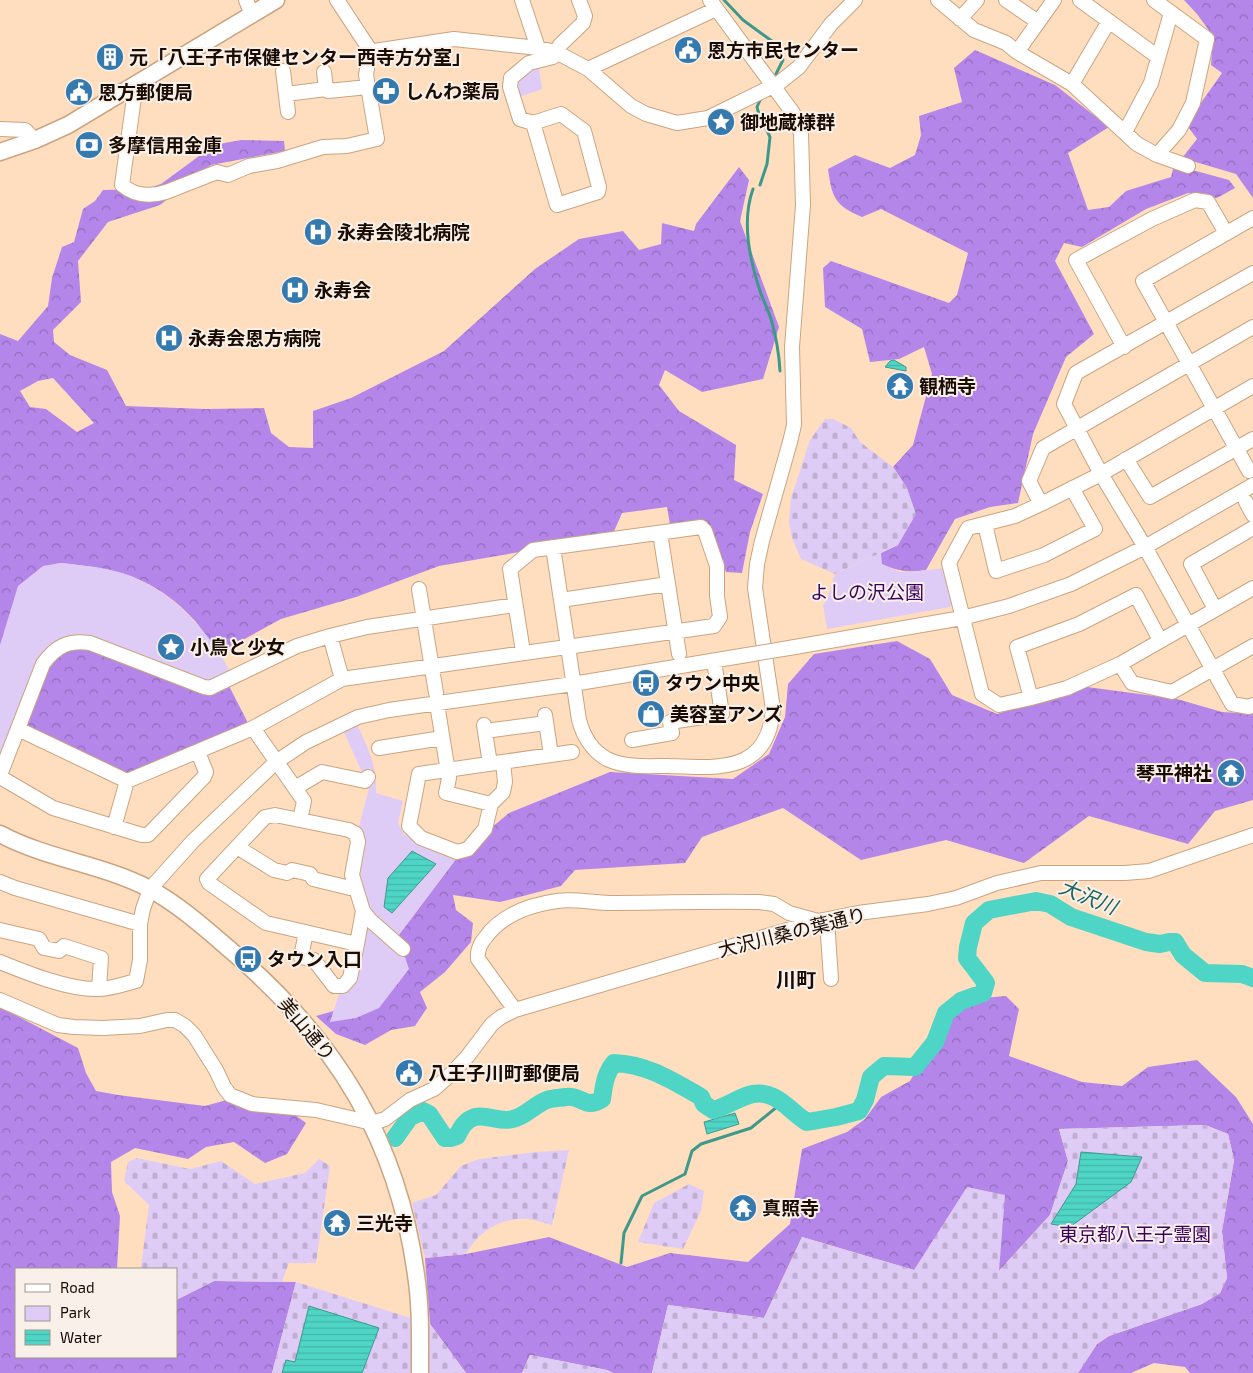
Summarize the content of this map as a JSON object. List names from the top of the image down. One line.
{"streets":{"main road":["美山通り"],"street":["大沢川桑の葉通り"]},"crossings":[["大沢川桑の葉通り","美山通り"]],"districts":["川町"],"water":["大沢川"],"parks":["よしの沢公園","東京都八王子霊園"],"places":{"public building":["恩方市民センター","恩方郵便局","八王子川町郵便局"],"building":["元「八王子市保健センター西寺方分室」"],"pharmacy":["しんわ薬局"],"place":["御地蔵様群","小鳥と少女"],"bank":["多摩信用金庫"],"hospital":["永寿会陵北病院","永寿会","永寿会恩方病院"],"temple":["観栖寺","琴平神社","真照寺","三光寺"],"bus stop":["タウン中央","タウン入口"],"shop":["美容室アンズ"]},"legend":["Road","Park","Water"]}
